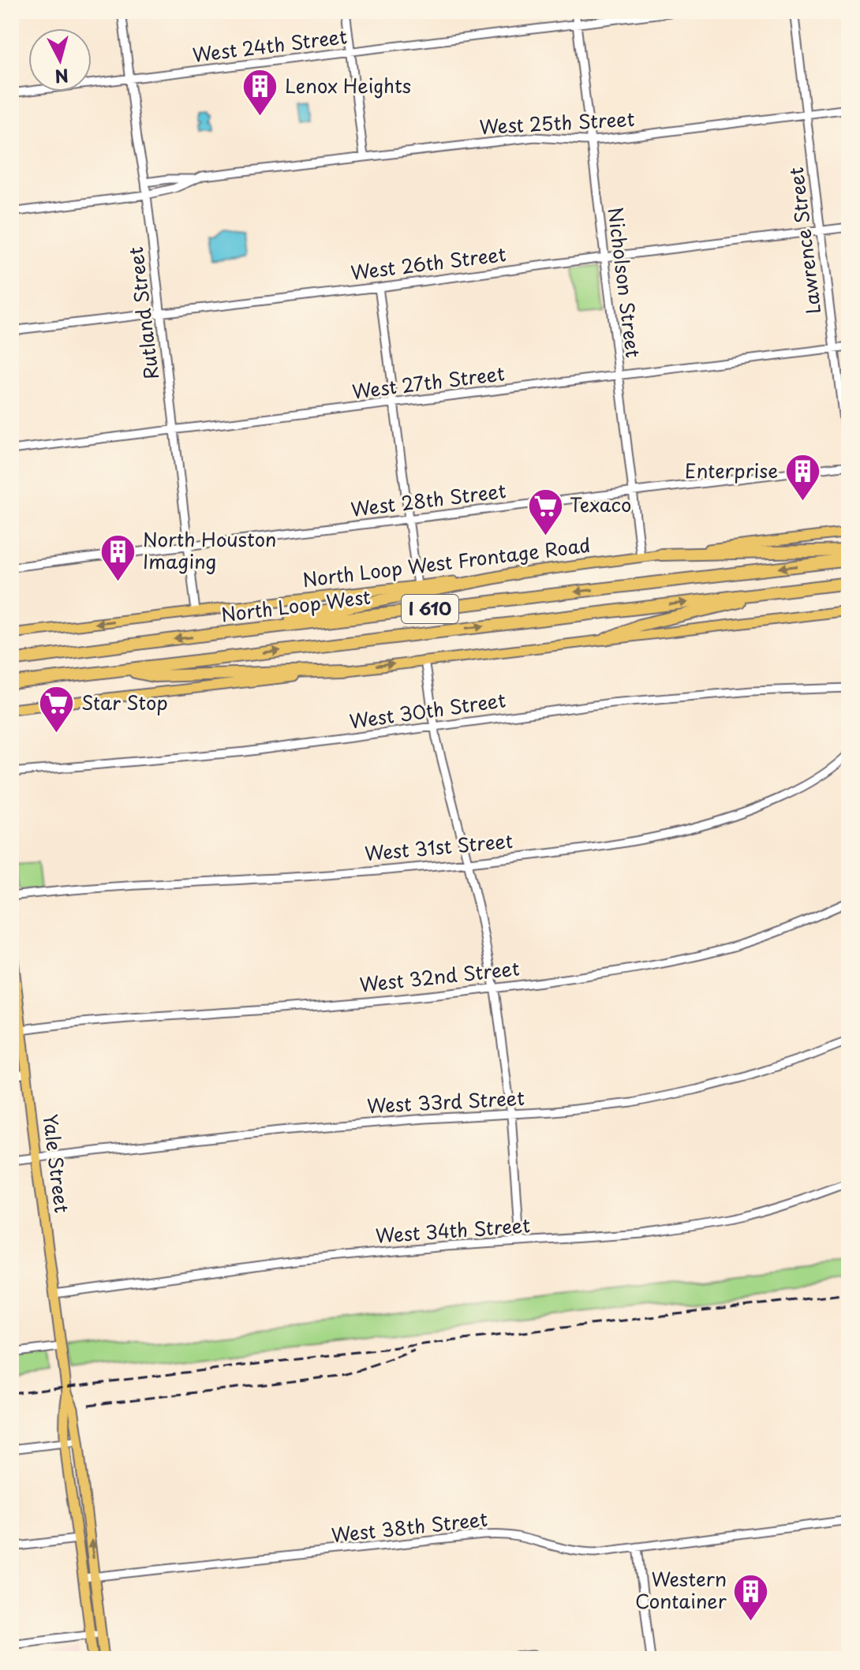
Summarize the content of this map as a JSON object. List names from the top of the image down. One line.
{"streets":{"highway":["North Loop West","I 610"],"main road":["North Loop West Frontage Road","Yale Street"],"street":["West 24th Street","West 25th Street","Lawrence Street","West 26th Street","Nicholson Street","Rutland Street","West 27th Street","West 28th Street","West 30th Street","West 31st Street","West 32nd Street","West 33rd Street","West 34th Street","West 38th Street"]},"crossings":[["West 24th Street","Nicholson Street"],["West 24th Street","Rutland Street"],["West 25th Street","Lawrence Street"],["West 25th Street","Nicholson Street"],["West 25th Street","Rutland Street"],["Lawrence Street","West 26th Street"],["Lawrence Street","West 27th Street"],["Lawrence Street","West 28th Street"],["West 26th Street","Nicholson Street"],["West 26th Street","Rutland Street"],["Nicholson Street","West 27th Street"],["Nicholson Street","West 28th Street"],["Nicholson Street","North Loop West Frontage Road"],["Rutland Street","West 27th Street"],["Rutland Street","West 28th Street"],["Rutland Street","North Loop West Frontage Road"],["West 32nd Street","Yale Street"],["West 33rd Street","Yale Street"],["Yale Street","West 34th Street"],["Yale Street","West 38th Street"]],"places":{"building":["Lenox Heights","Enterprise","North Houston Imaging","Western Container"],"supermarket":["Texaco","Star Stop"]},"north":"bottom"}
